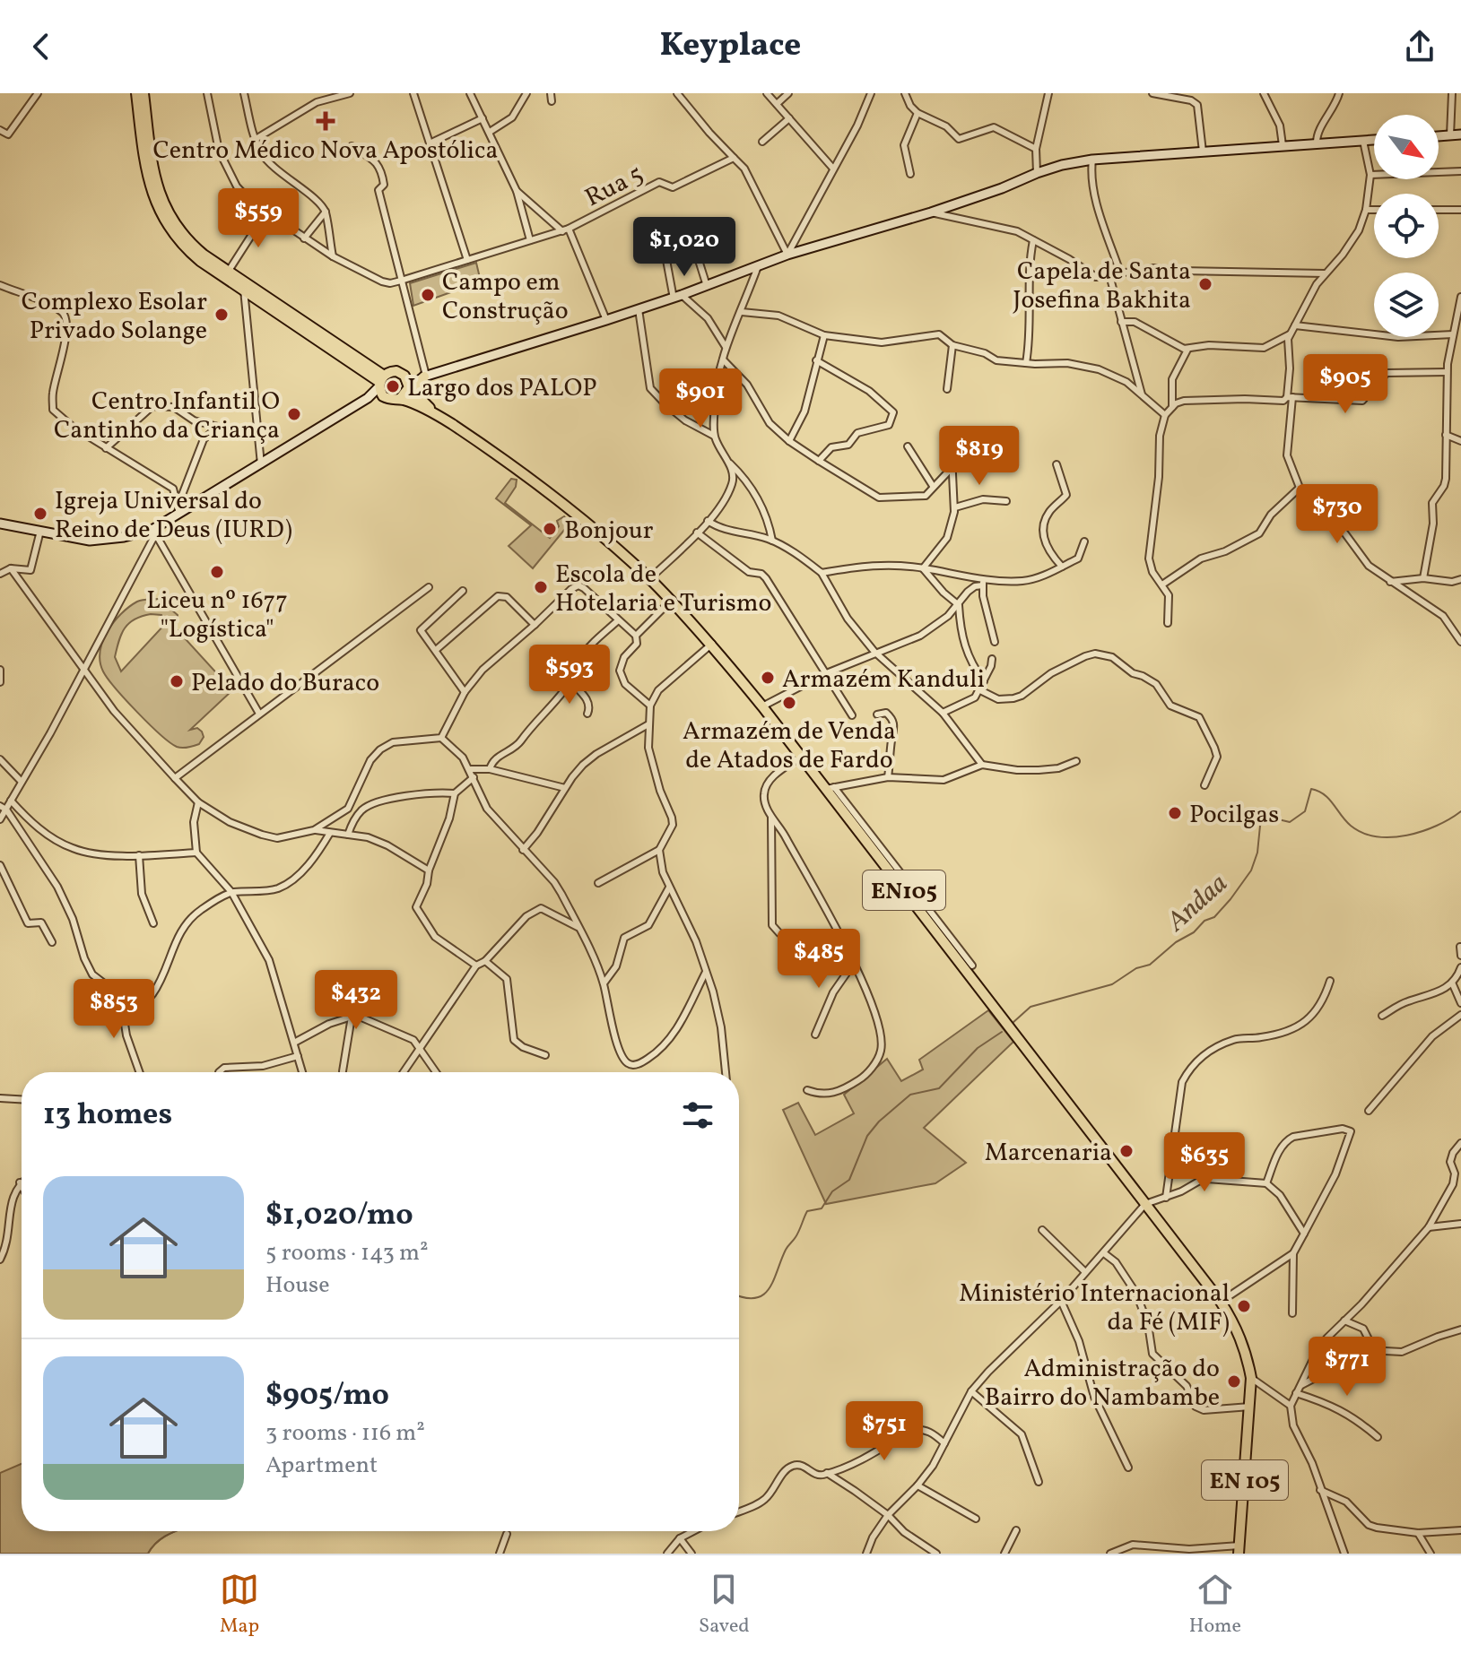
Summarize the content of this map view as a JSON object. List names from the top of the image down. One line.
{"streets":{"main road":["EN105","EN 105"],"street":["Rua 5"]},"crossings":[["EN105","EN 105"]],"water":["Andaa"],"places":{"health":["Centro Médico Nova Apostólica"],"other":["Capela de Santa Josefina Bakhita","Campo em Construção","Complexo Esolar Privado Solange","Largo dos PALOP","Centro Infantil O Cantinho da Criança","Igreja Universal do Reino de Deus (IURD)","Bonjour","Liceu nº 1677 \"Logística\"","Escola de Hotelaria e Turismo","Armazém Kanduli","Pelado do Buraco","Armazém de Venda de Atados de Fardo","Pocilgas","Marcenaria","Ministério Internacional da Fé (MIF)","Administração do Bairro do Nambambe"]},"north":"bottom right","page":{"header":"Keyplace","price":["$559","$1,020","$905","$901","$819","$730","$593","$485","$432","$853","$635","$771","$751"],"heading":"13 homes","list":[{"name":"$1,020/mo","note":"5 rooms · 143 m² · House"},{"name":"$905/mo","note":"3 rooms · 116 m² · Apartment"}],"tabs":["Map","Saved","Home"]}}
